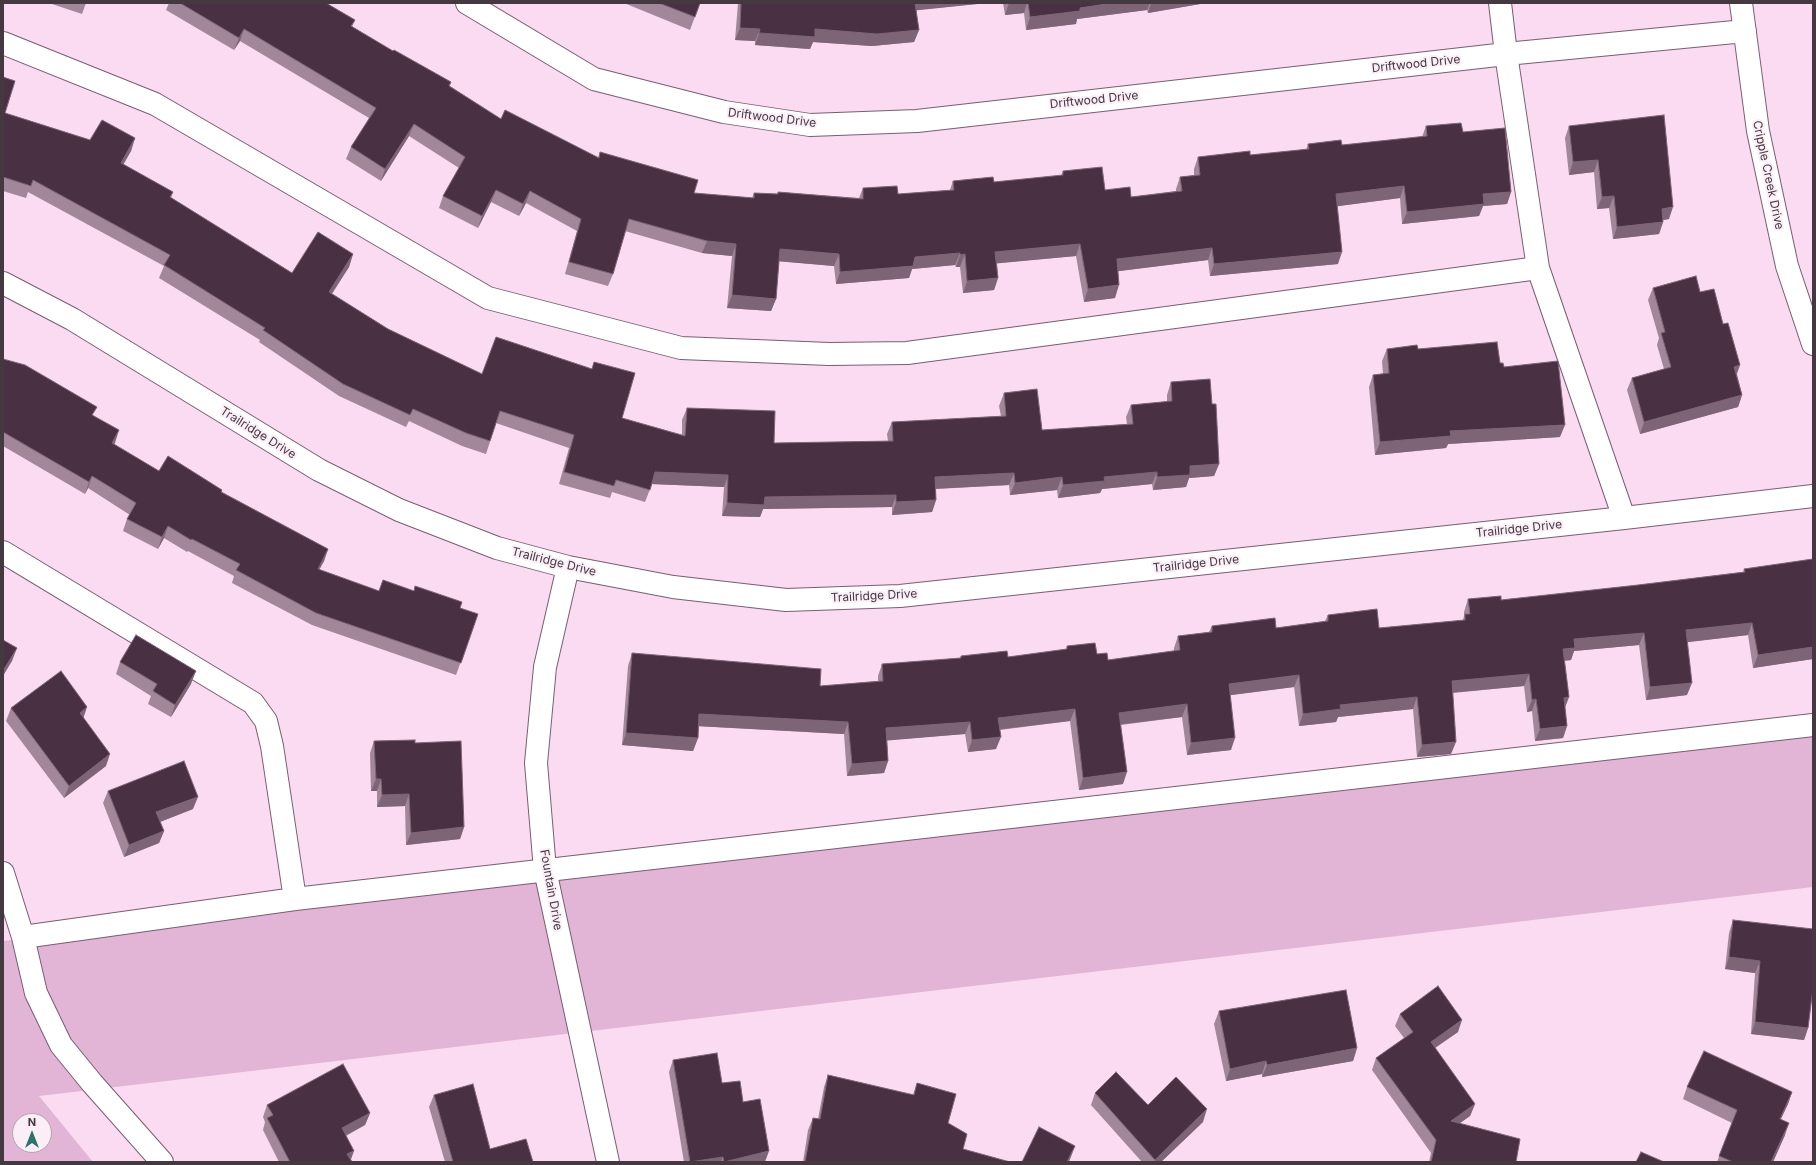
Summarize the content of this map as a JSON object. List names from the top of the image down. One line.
{"streets":{"street":["Driftwood Drive","Cripple Creek Drive","Trailridge Drive","Fountain Drive"]},"crossings":[["Driftwood Drive","Cripple Creek Drive"],["Trailridge Drive","Fountain Drive"]],"north":"top"}
